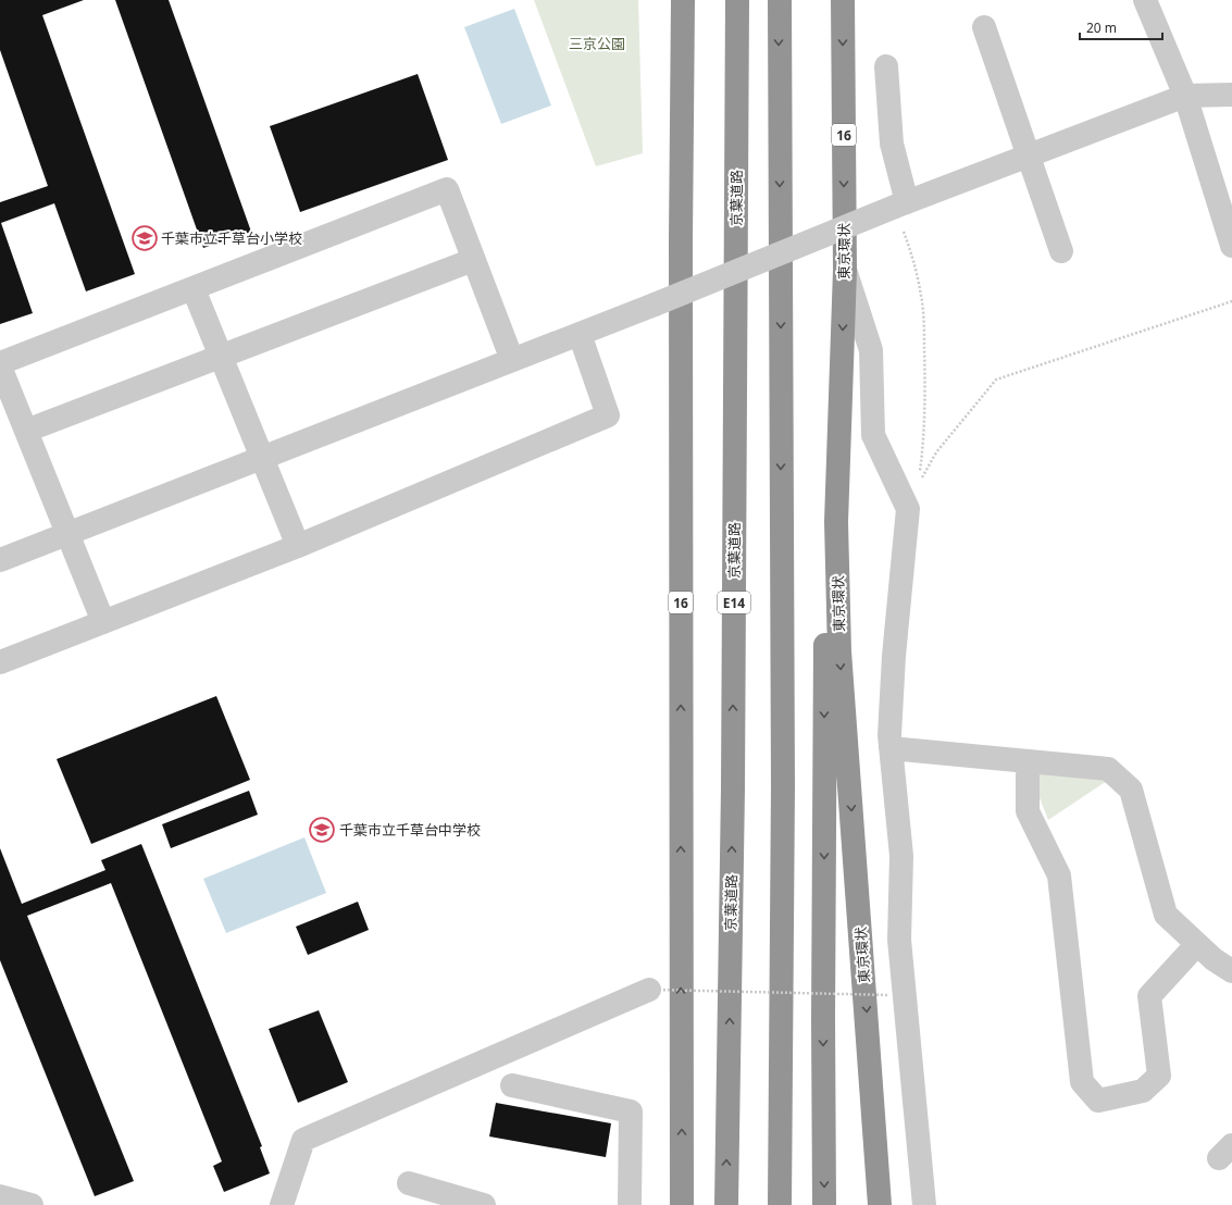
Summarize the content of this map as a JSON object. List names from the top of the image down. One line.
{"streets":{"highway":["16","京葉道路","東京環状","E14"]},"parks":["三京公園"],"places":{"school or university":["千葉市立千草台小学校","千葉市立千草台中学校"]},"scale_bar":"20 m"}
